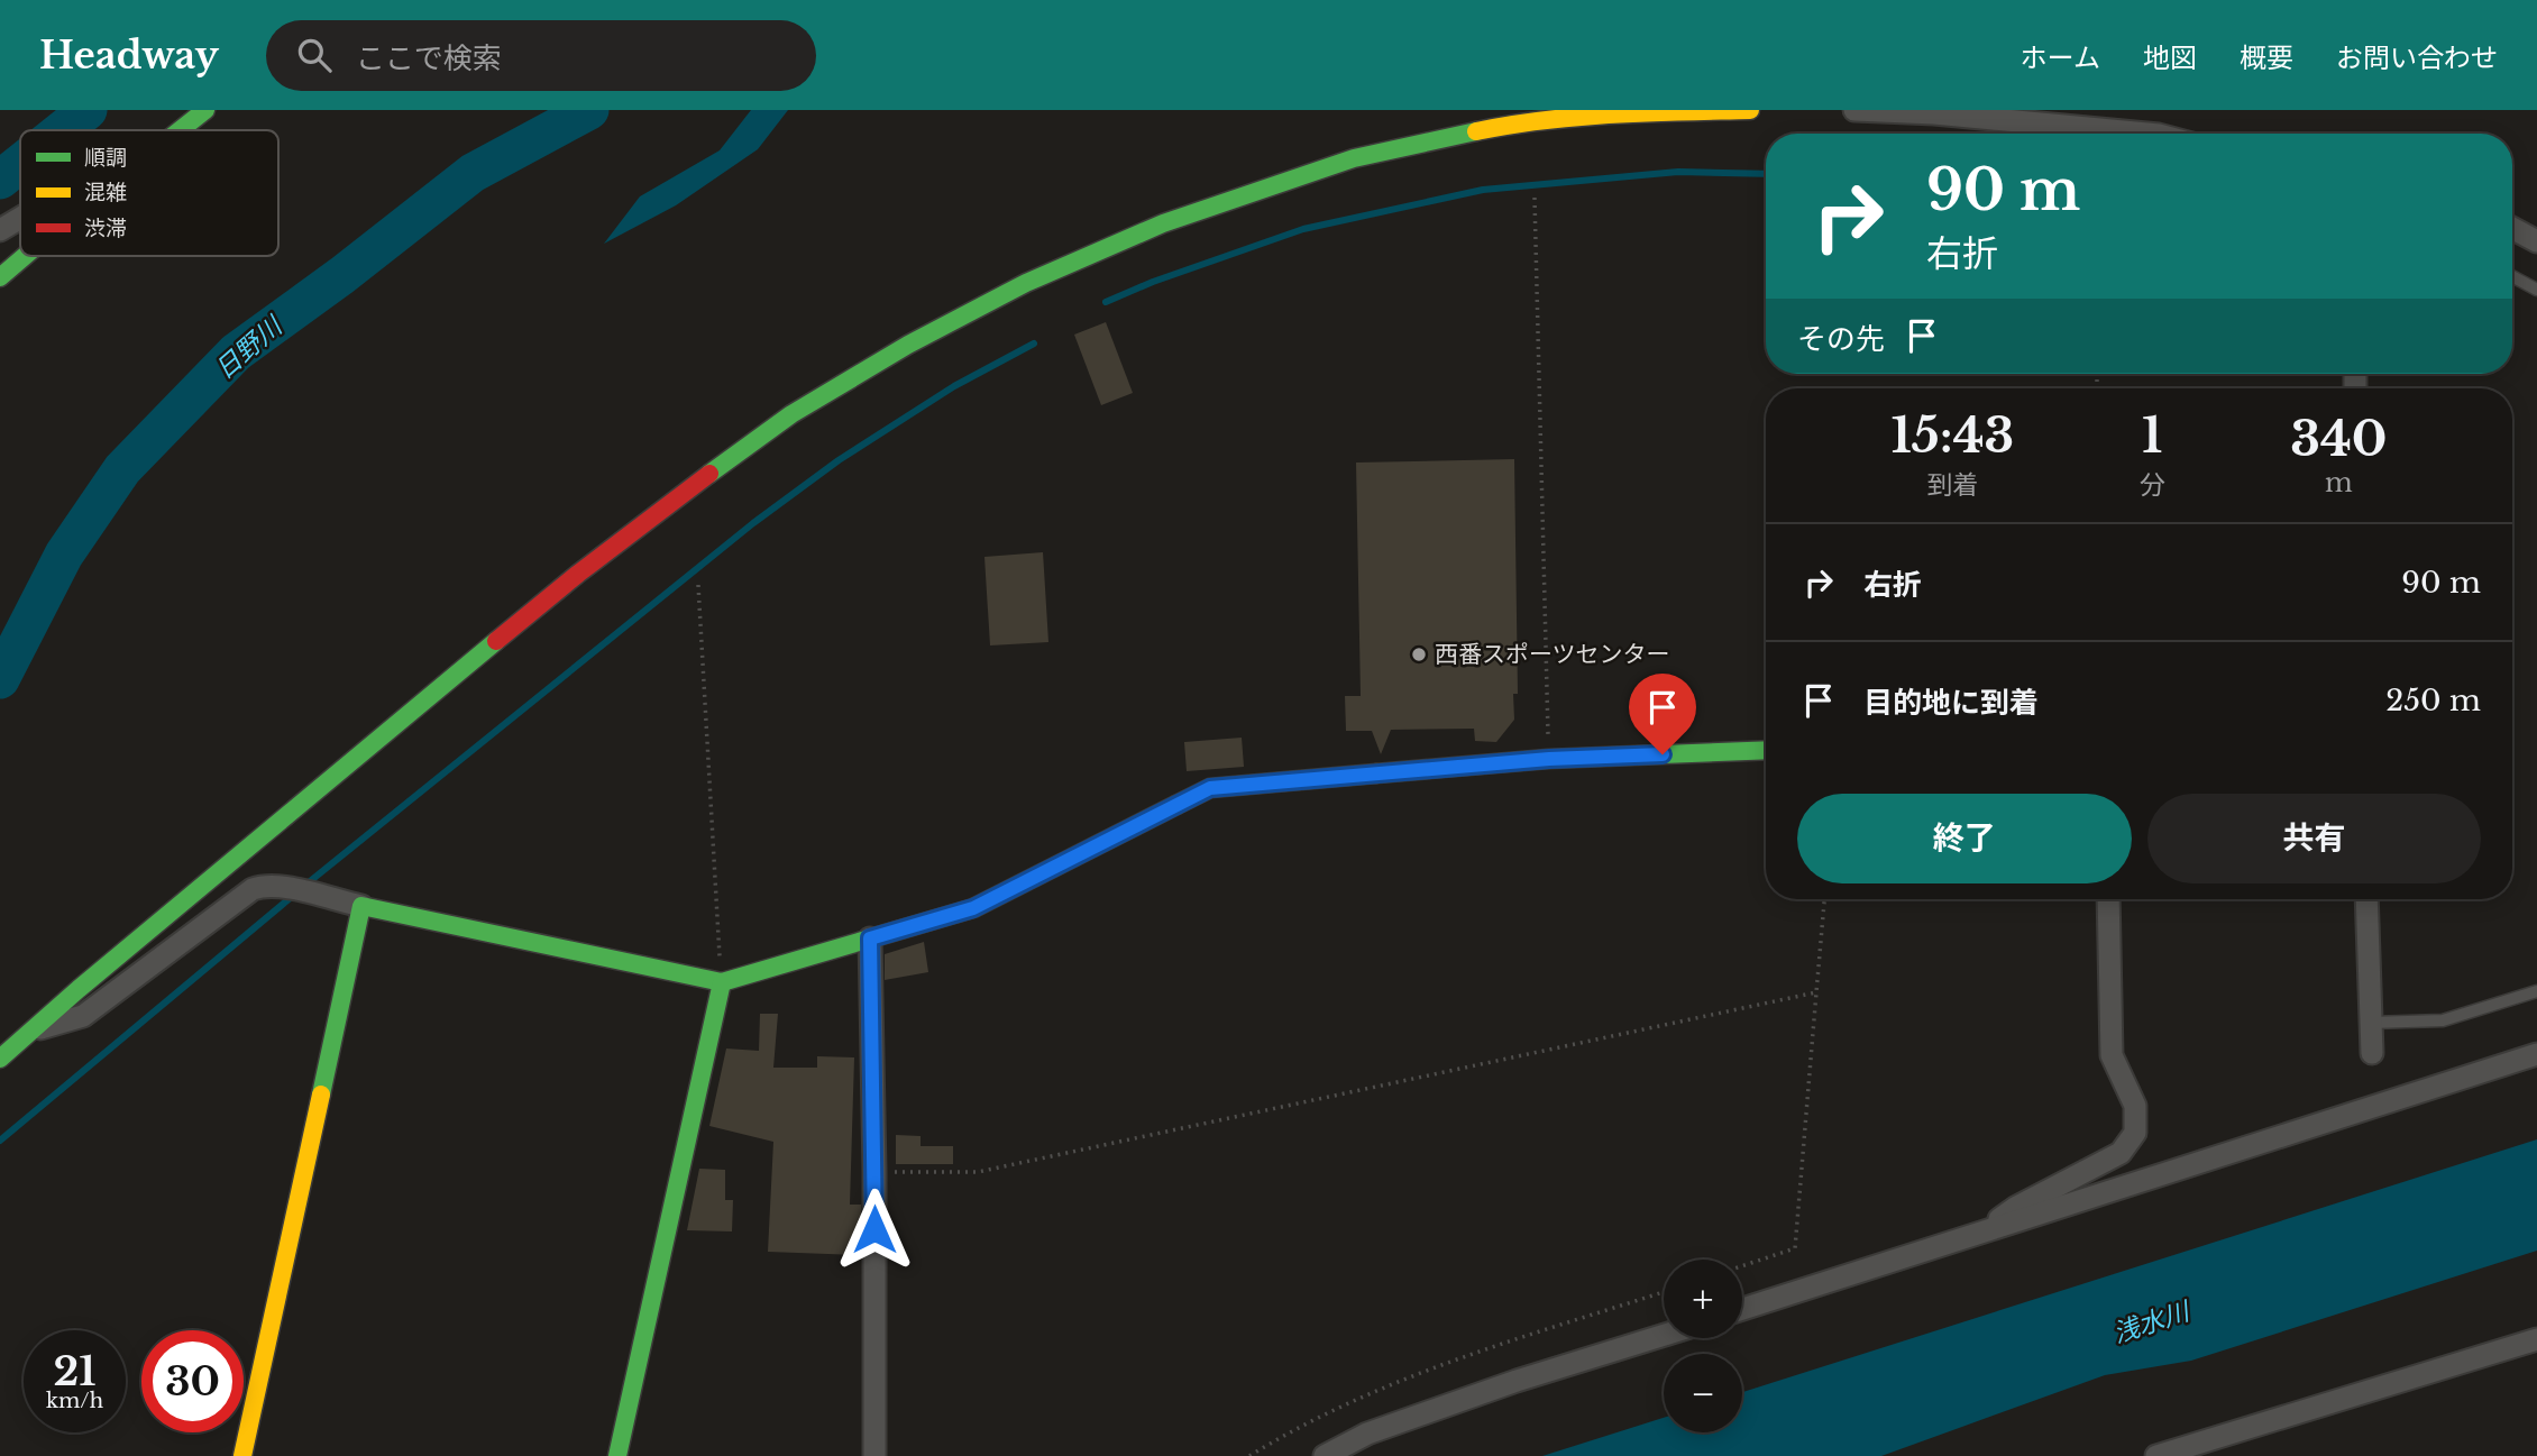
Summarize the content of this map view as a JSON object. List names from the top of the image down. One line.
{"water":["日野川","浅水川"],"places":["西番スポーツセンター"],"legend":["順調","混雑","渋滞"],"page":{"header":"Headway","search":"ここで検索","nav":["ホーム","地図","概要","お問い合わせ"],"turn":["90 m","右折"],"then":"その先","eta":["15:43","到着","1","分","340","m"],"list":[{"name":"右折","value":"90 m"},{"name":"目的地に到着","value":"250 m"}],"buttons":["終了","共有"],"map_buttons":["+","−"],"speed":"21 km/h","limit":"30"}}
